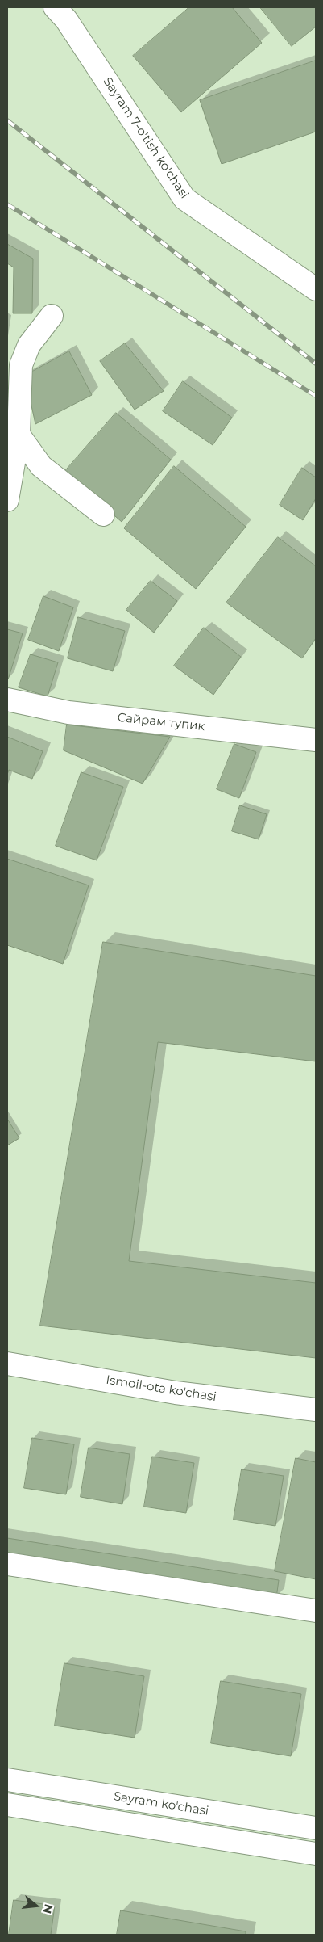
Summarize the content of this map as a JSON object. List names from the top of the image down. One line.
{"streets":{"street":["Sayram 7-o'tish ko'chasi","Сайрам тупик","Ismoil-ota ko'chasi","Sayram ko'chasi"]},"north":"right"}
